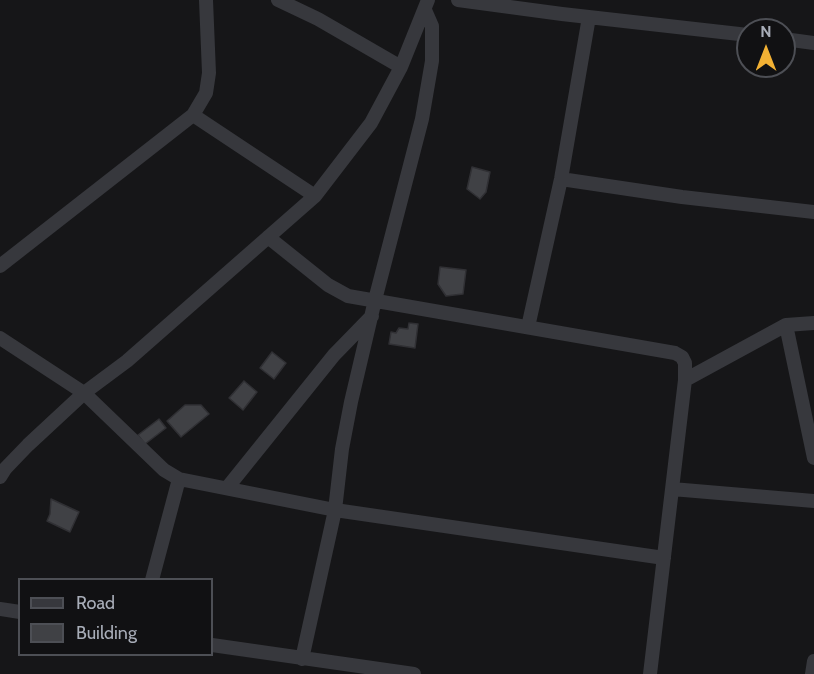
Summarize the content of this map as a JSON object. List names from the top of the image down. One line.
{"legend":["Road","Building"],"north":"top"}
